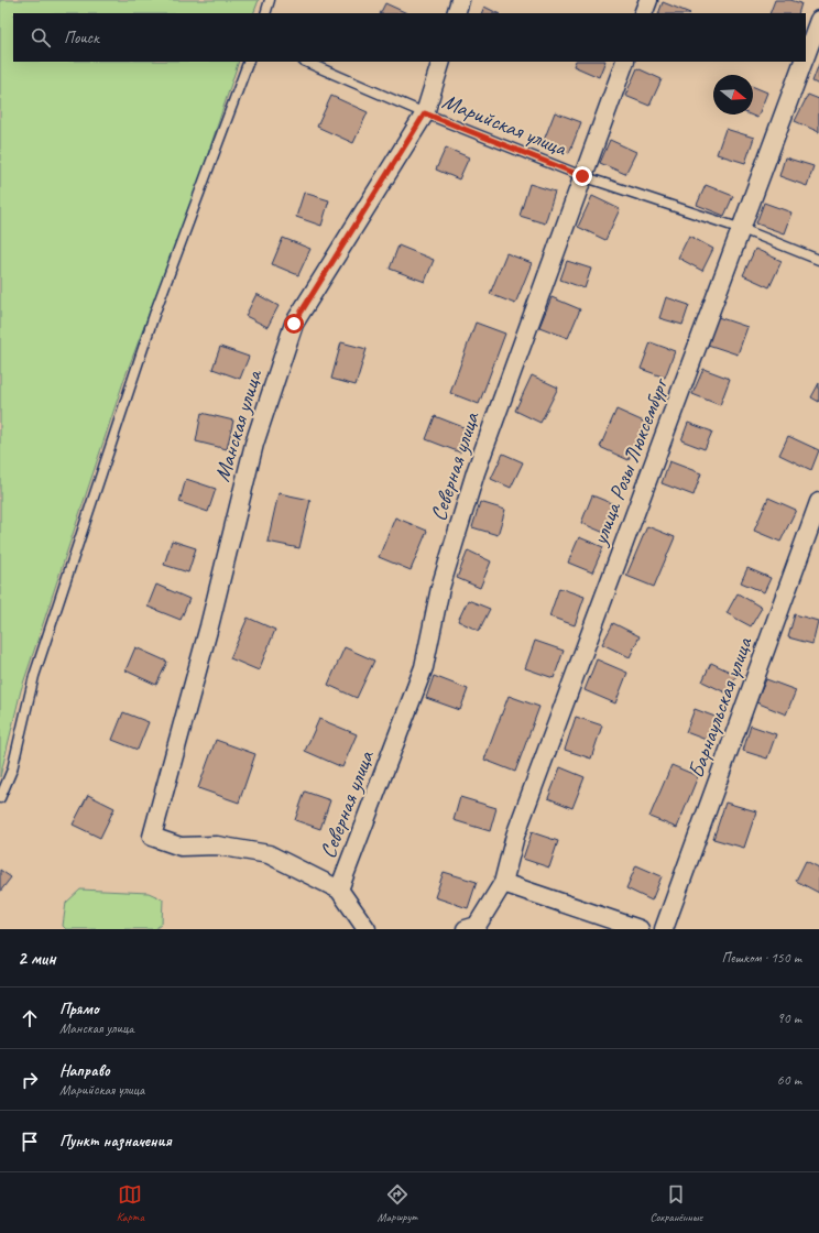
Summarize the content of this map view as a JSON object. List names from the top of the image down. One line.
{"streets":{"street":["Манская улица","улица Розы Люксембург","Северная улица","Барнаульская улица"],"lane":["Марийская улица"]},"crossings":[["Марийская улица","Манская улица"],["Марийская улица","улица Розы Люксембург"],["Марийская улица","Северная улица"],["Манская улица","Северная улица"]],"north":"right","page":{"search":"Поиск","heading":["2 мин","Пешком · 150 m"],"list":[["Прямо","Манская улица","90 m"],["Направо","Марийская улица","60 m"],"Пункт назначения"],"nav":["Карта","Маршрут","Сохранённые"]}}
